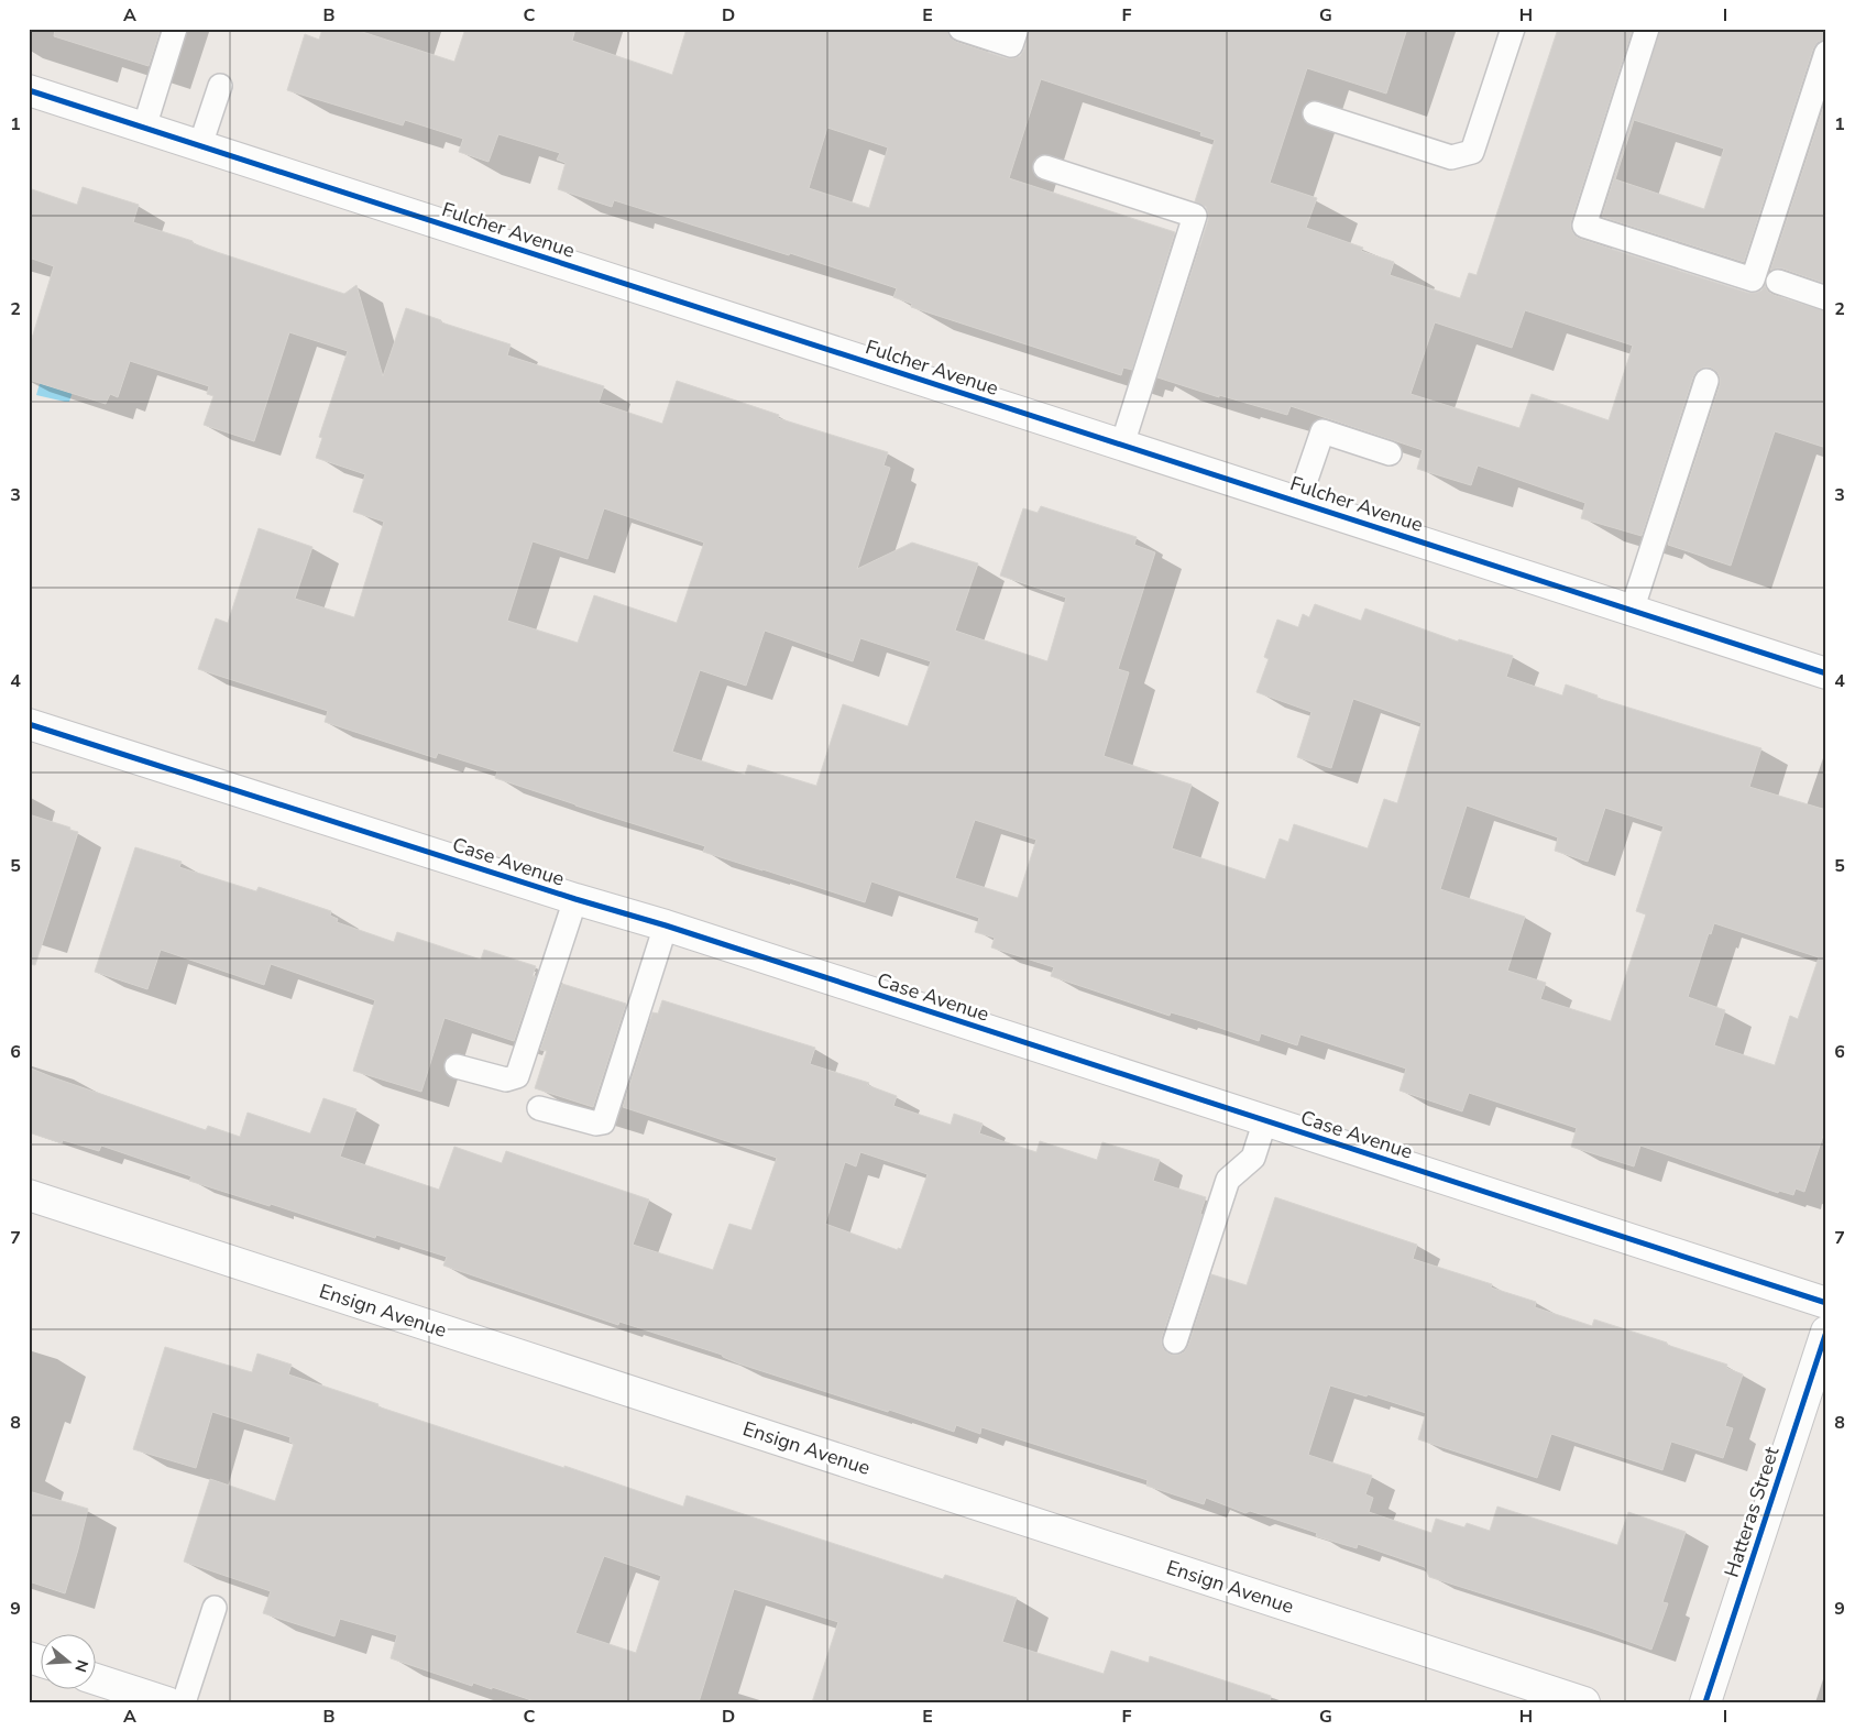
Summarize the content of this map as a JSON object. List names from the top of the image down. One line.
{"streets":{"street":["Fulcher Avenue","Case Avenue","Ensign Avenue","Hatteras Street"]},"north":"right","grid":{"columns":["A","B","C","D","E","F","G","H","I"],"rows":["1","2","3","4","5","6","7","8","9"]}}
